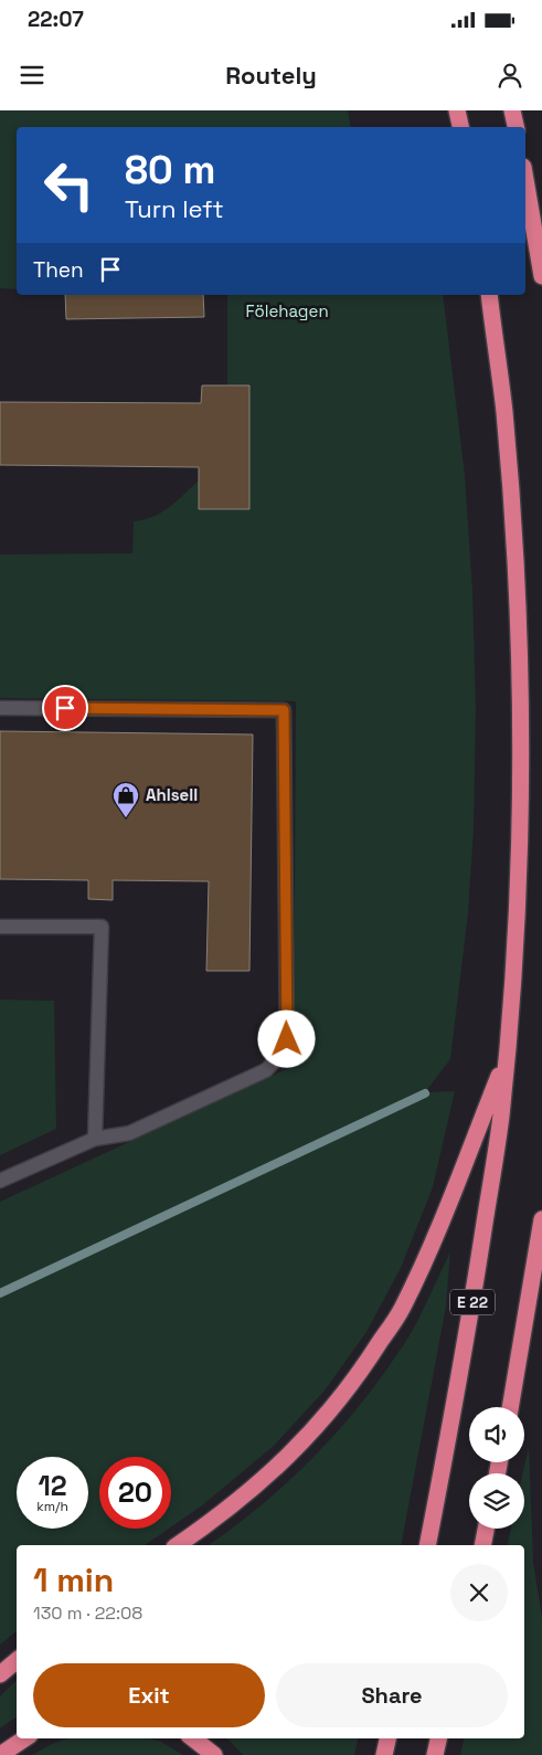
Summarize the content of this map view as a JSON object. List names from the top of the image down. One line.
{"streets":{"highway":["E 22"]},"parks":["Fölehagen"],"places":{"shop":["Ahlsell"]},"page":{"status":"22:07","header":"Routely","turn":["80 m","Turn left"],"then":"Then","speed":"12 km/h","limit":"20","heading":["1 min","130 m · 22:08"],"buttons":["Exit","Share"]}}
